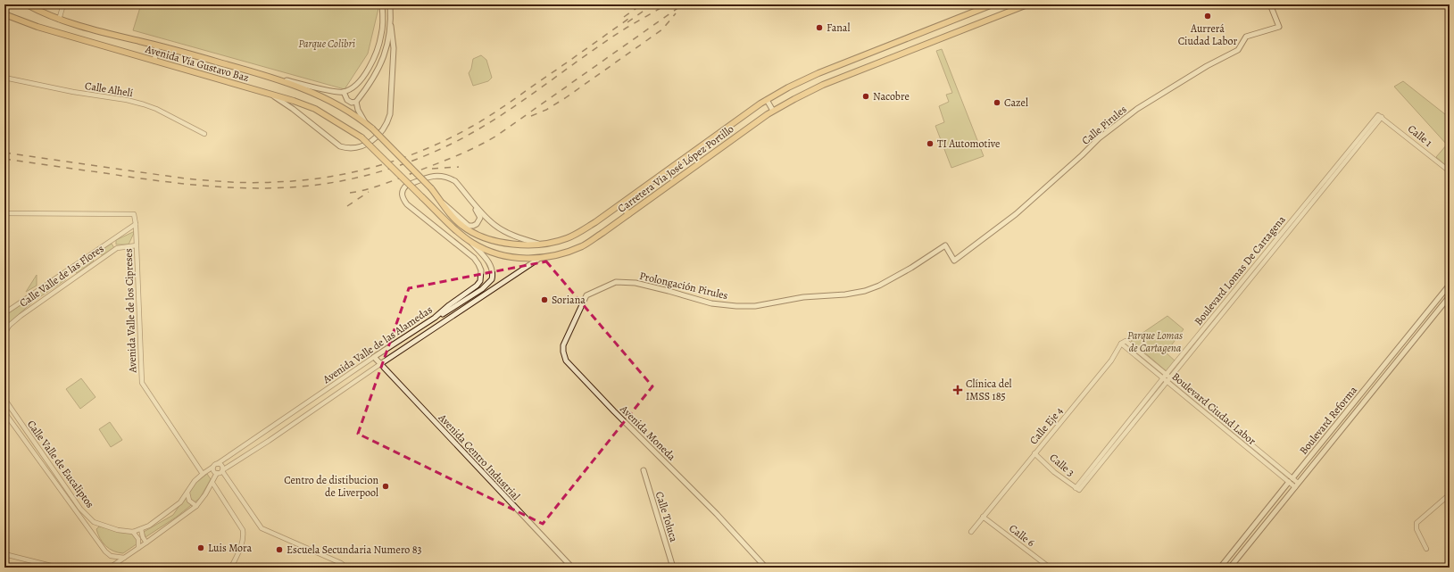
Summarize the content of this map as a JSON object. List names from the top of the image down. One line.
{"streets":{"main road":["Avenida Vía Gustavo Baz","Calle Pirules","Carretera Vía José López Portillo","Prolongación Pirules","Avenida Valle de las Alamedas","Boulevard Reforma","Avenida Moneda","Avenida Centro Industrial","Calle Toluca"],"street":["Calle Alhelí","Calle 1","Boulevard Lomas De Cartagena","Calle Valle de las Flores","Avenida Valle de los Cipreses","Boulevard Ciudad Labor","Calle Eje 4","Calle Valle de Eucaliptos","Calle 3","Calle 6"]},"crossings":[["Avenida Vía Gustavo Baz","Carretera Vía José López Portillo"],["Calle Pirules","Prolongación Pirules"],["Calle 1","Boulevard Lomas De Cartagena"],["Carretera Vía José López Portillo","Avenida Valle de las Alamedas"],["Boulevard Lomas De Cartagena","Boulevard Ciudad Labor"],["Boulevard Lomas De Cartagena","Calle 3"],["Calle Valle de las Flores","Avenida Valle de los Cipreses"],["Prolongación Pirules","Avenida Moneda"],["Avenida Valle de los Cipreses","Avenida Valle de las Alamedas"],["Avenida Valle de las Alamedas","Avenida Centro Industrial"],["Avenida Valle de las Alamedas","Calle Valle de Eucaliptos"],["Boulevard Ciudad Labor","Boulevard Reforma"],["Boulevard Ciudad Labor","Calle Eje 4"],["Calle Eje 4","Calle 3"],["Calle Eje 4","Calle 6"]],"parks":["Parque Colibri","Parque Lomas de Cartagena"],"places":{"other":["Aurrerá Ciudad Labor","Fanal","Nacobre","Cazel","TI Automotive","Soriana","Centro de distibucion de Liverpool","Luis Mora","Escuela Secundaria Numero 83"],"health":["Clínica del IMSS 185"]}}
